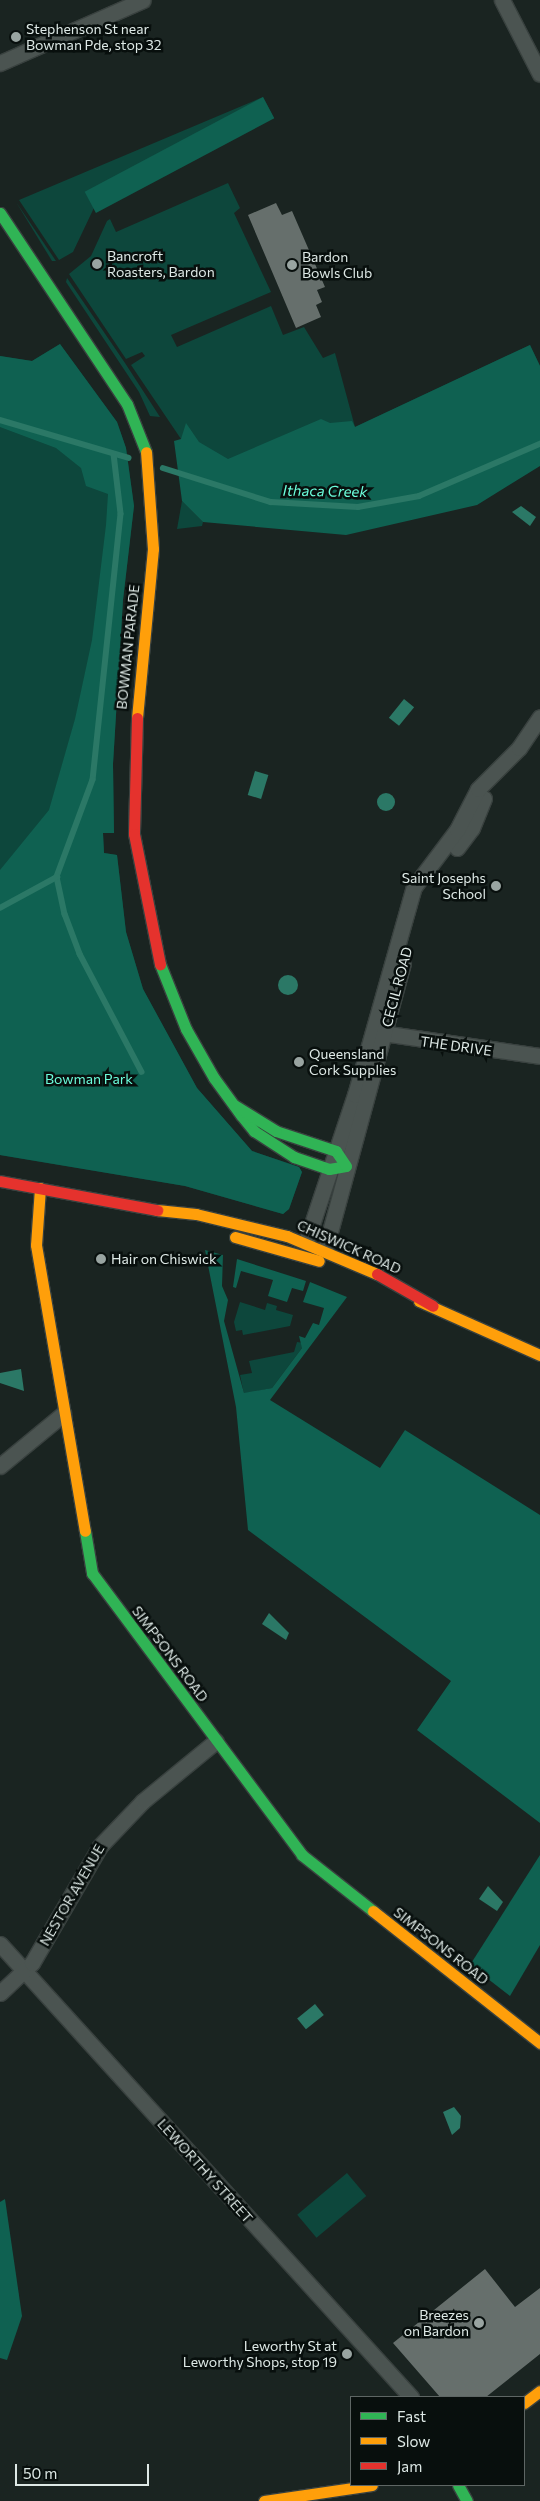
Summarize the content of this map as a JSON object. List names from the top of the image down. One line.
{"streets":{"street":["BOWMAN PARADE","CECIL ROAD","THE DRIVE","CHISWICK ROAD","SIMPSONS ROAD","NESTOR AVENUE","LEWORTHY STREET"]},"crossings":[["BOWMAN PARADE","CECIL ROAD"],["CECIL ROAD","THE DRIVE"],["CECIL ROAD","CHISWICK ROAD"],["CHISWICK ROAD","SIMPSONS ROAD"],["SIMPSONS ROAD","NESTOR AVENUE"],["NESTOR AVENUE","LEWORTHY STREET"]],"water":["Ithaca Creek"],"parks":["Bowman Park"],"places":["Stephenson St near Bowman Pde, stop 32","Bancroft Roasters, Bardon","Bardon Bowls Club","Saint Josephs School","Queensland Cork Supplies","Hair on Chiswick","Breezes on Bardon","Leworthy St at Leworthy Shops, stop 19"],"legend":["Fast","Slow","Jam"],"scale_bar":"50 m"}
